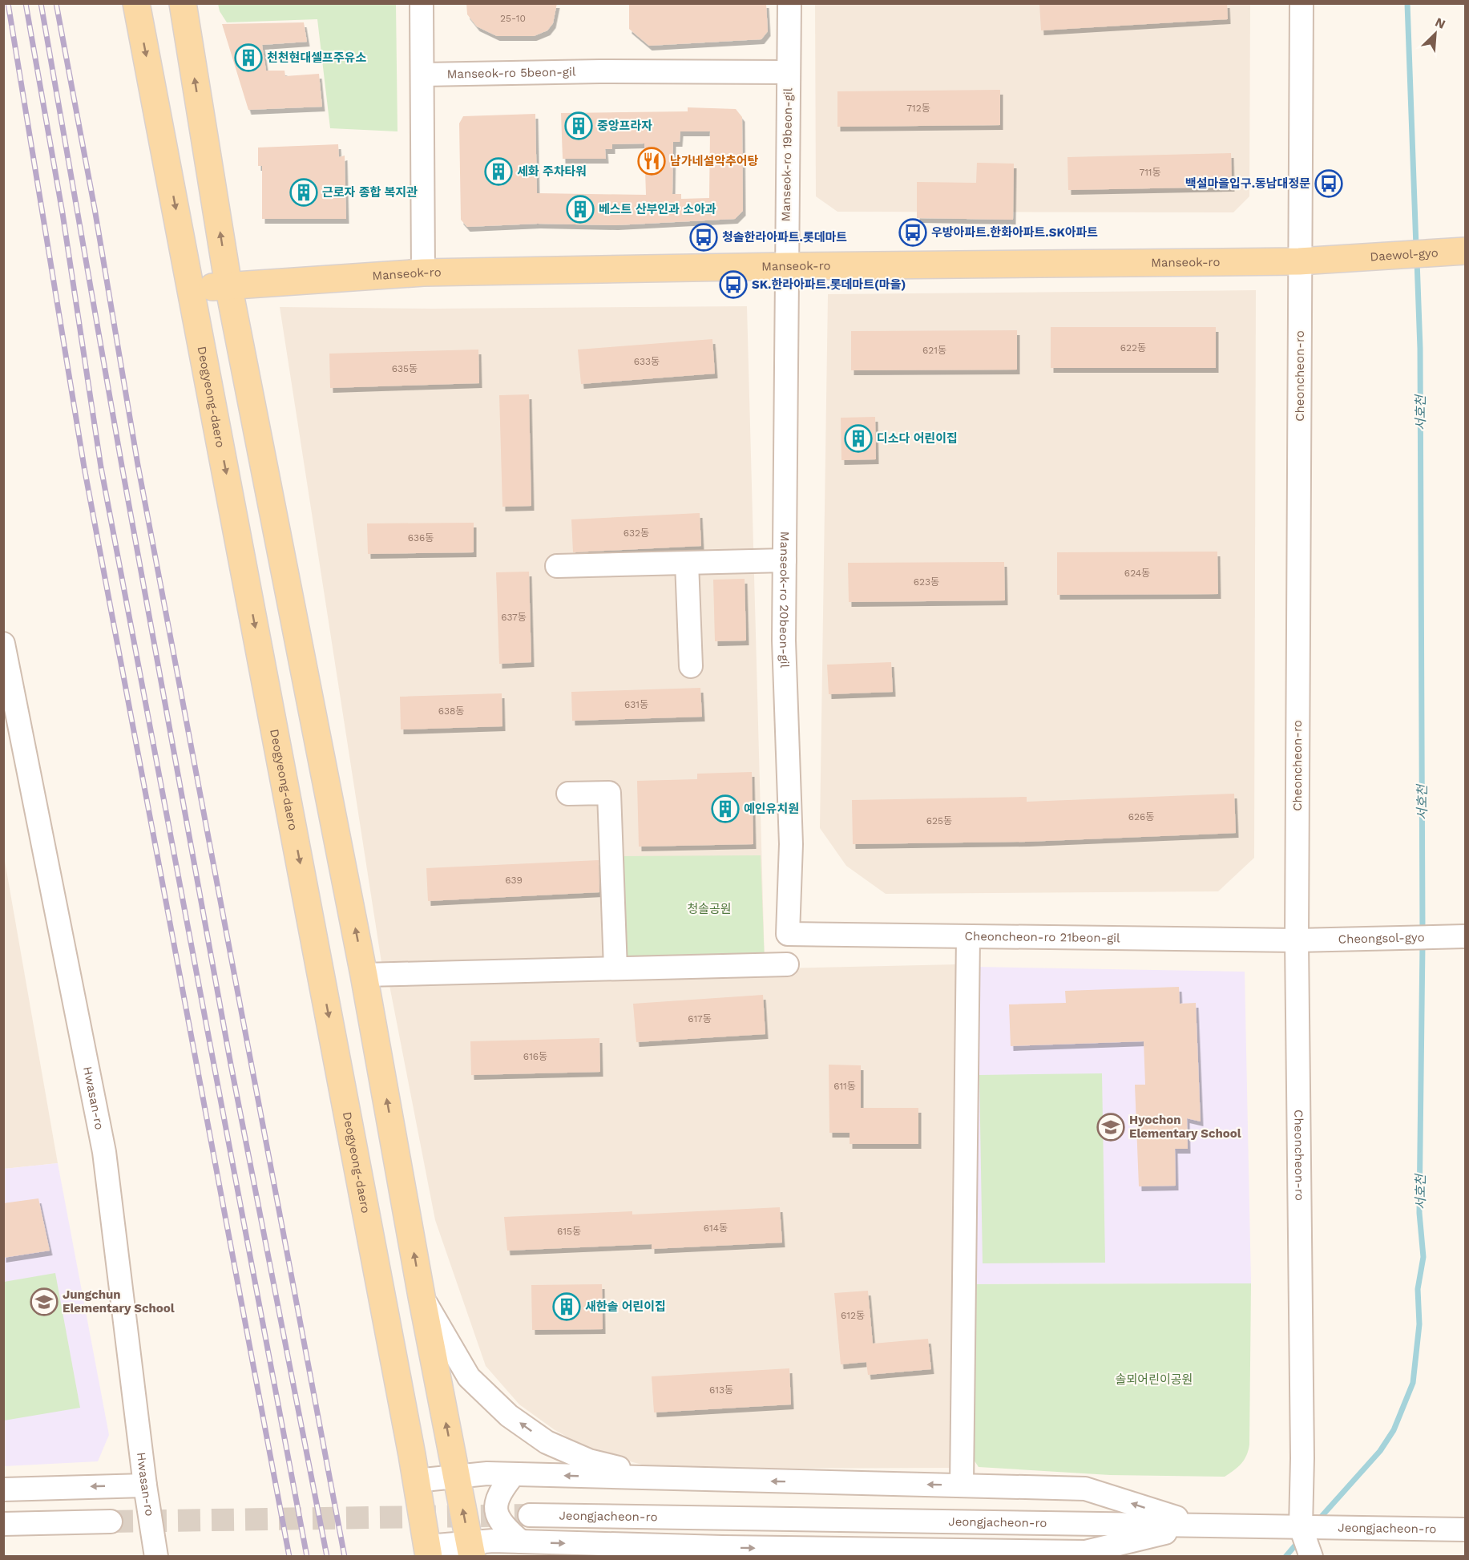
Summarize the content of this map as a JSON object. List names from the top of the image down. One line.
{"streets":{"main road":["Daewol-gyo","Manseok-ro","Deogyeong-daero"],"street":["Manseok-ro 5beon-gil","Manseok-ro 19beon-gil","Cheoncheon-ro","Manseok-ro 20beon-gil","Cheoncheon-ro 21beon-gil","Cheongsol-gyo","Hwasan-ro","Jeongjacheon-ro"]},"crossings":[["Manseok-ro 5beon-gil","Manseok-ro 19beon-gil"],["Manseok-ro 19beon-gil","Manseok-ro"],["Manseok-ro 19beon-gil","Manseok-ro 20beon-gil"],["Daewol-gyo","Manseok-ro"],["Manseok-ro","Cheoncheon-ro"],["Manseok-ro","Deogyeong-daero"],["Manseok-ro","Manseok-ro 20beon-gil"],["Cheoncheon-ro","Cheoncheon-ro 21beon-gil"],["Cheoncheon-ro","Cheongsol-gyo"],["Cheoncheon-ro","Jeongjacheon-ro"],["Manseok-ro 20beon-gil","Cheoncheon-ro 21beon-gil"],["Cheoncheon-ro 21beon-gil","Cheongsol-gyo"]],"water":["서호천"],"parks":["청솔공원","솔뫼어린이공원"],"places":{"building":["천천현대셀프주유소","중앙프라자","세화 주차타워","근로자 종합 복지관","베스트 산부인과 소아과","디소다 어린이집","예인유치원","새한솔 어린이집"],"restaurant":["남가네설악추어탕"],"bus stop":["백설마을입구.동남대정문","우방아파트.한화아파트.SK아파트","청솔한라아파트.롯데마트","SK.한라아파트.롯데마트(마을)"],"school or university":["Hyochon Elementary School","Jungchun Elementary School"]},"house_numbers":["25-10","712동","711동","622동","621동","633동","635동","632동","636동","624동","623동","637동","631동","638동","626동","625동","639","617동","616동","611동","614동","615동","612동","613동"],"north":"top right"}
